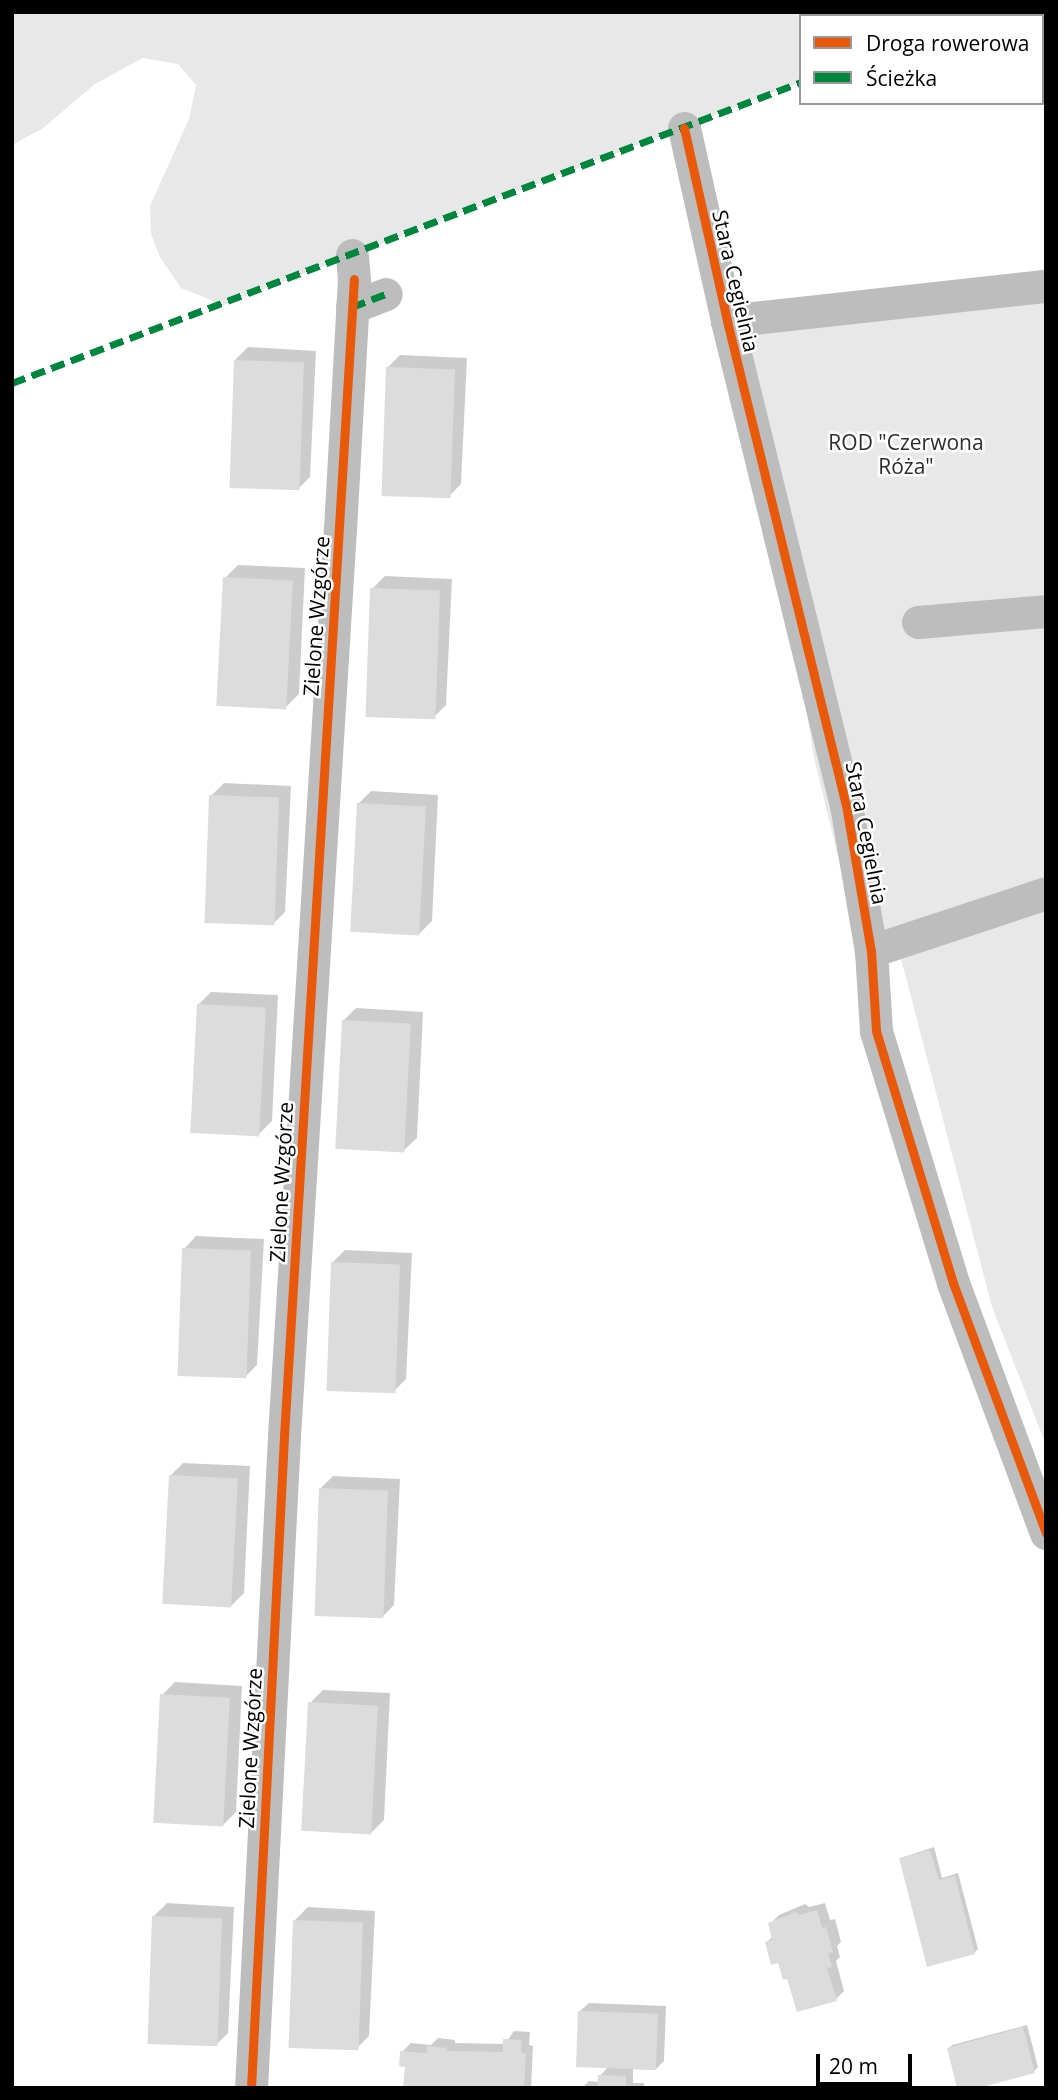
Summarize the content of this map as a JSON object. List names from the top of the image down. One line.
{"streets":{"street":["Stara Cegielnia","Zielone Wzgórze"]},"parks":["ROD \"Czerwona Róża\""],"legend":["Droga rowerowa","Ścieżka"],"scale_bar":"20 m"}
